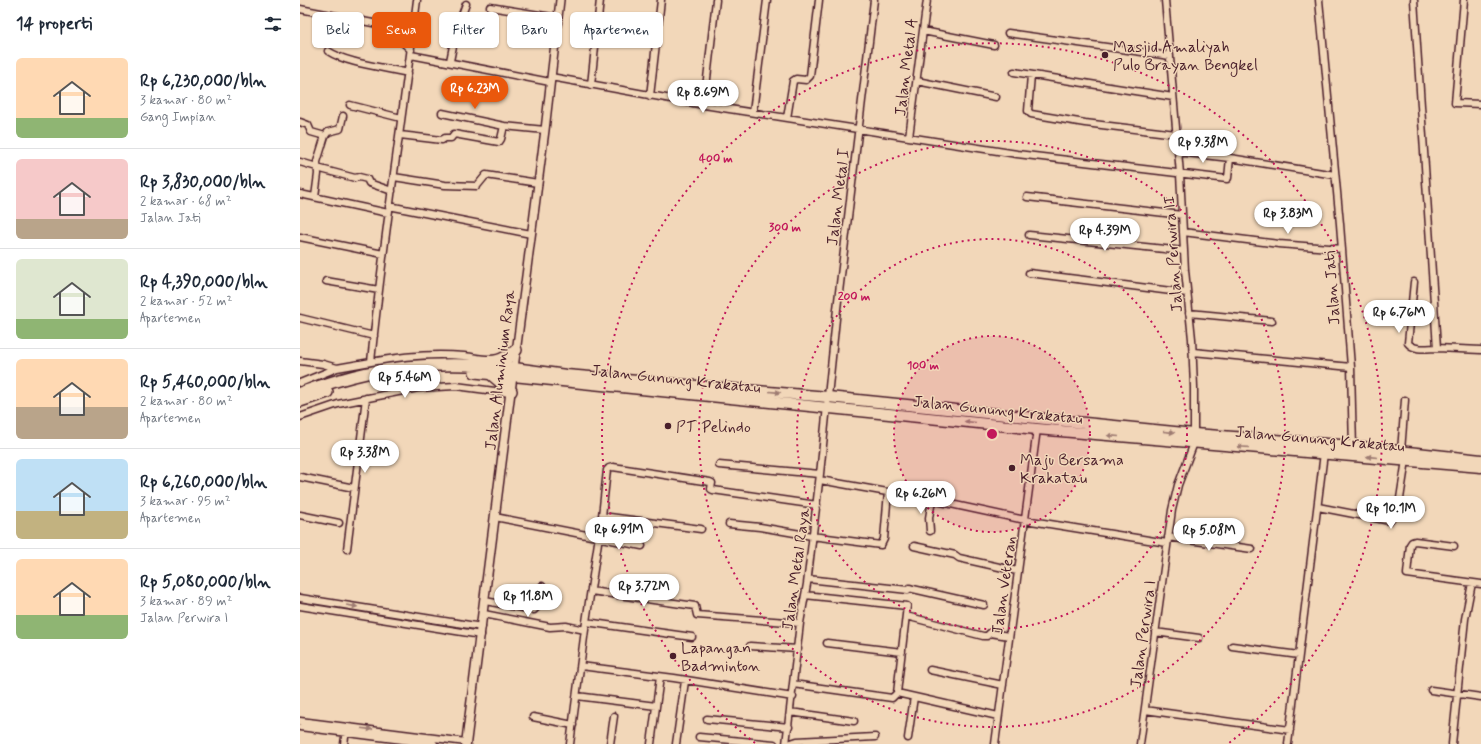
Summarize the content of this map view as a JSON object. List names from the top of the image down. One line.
{"streets":{"highway":["Jalan Gunung Krakatau"],"main road":["Jalan Aluminium Raya"],"street":["Jalan Metal A","Jalan Metal I","Jalan Perwira II","Jalan Jati","Jalan Metal Raya","Jalan Veteran","Jalan Perwira I"]},"crossings":[["Jalan Metal I","Jalan Gunung Krakatau"],["Jalan Metal I","Jalan Metal Raya"],["Jalan Perwira II","Jalan Gunung Krakatau"],["Jalan Perwira II","Jalan Perwira I"],["Jalan Jati","Jalan Gunung Krakatau"],["Jalan Aluminium Raya","Jalan Gunung Krakatau"],["Jalan Gunung Krakatau","Jalan Metal Raya"],["Jalan Gunung Krakatau","Jalan Veteran"],["Jalan Gunung Krakatau","Jalan Perwira I"]],"places":["Masjid Amaliyah Pulo Brayan Bengkel","PT Pelindo","Maju Bersama Krakatau","Lapangan Badminton"],"page":{"heading":"14 properti","chip":["Beli","Sewa","Filter","Baru","Apartemen"],"list":[{"name":"Rp 6,230,000/bln","note":"3 kamar · 80 m² · Gang Impian"},{"name":"Rp 3,830,000/bln","note":"2 kamar · 68 m² · Jalan Jati"},{"name":"Rp 4,390,000/bln","note":"2 kamar · 52 m² · Apartemen"},{"name":"Rp 5,460,000/bln","note":"2 kamar · 80 m² · Apartemen"},{"name":"Rp 6,260,000/bln","note":"3 kamar · 95 m² · Apartemen"},{"name":"Rp 5,080,000/bln","note":"3 kamar · 89 m² · Jalan Perwira I"}],"price":["Rp 6.23M","Rp 8.69M","Rp 9.38M","Rp 3.83M","Rp 4.39M","Rp 6.76M","Rp 5.46M","Rp 3.38M","Rp 6.26M","Rp 10.1M","Rp 6.91M","Rp 5.08M","Rp 3.72M","Rp 11.8M"]},"rings":["400 m","300 m","200 m","100 m"]}
